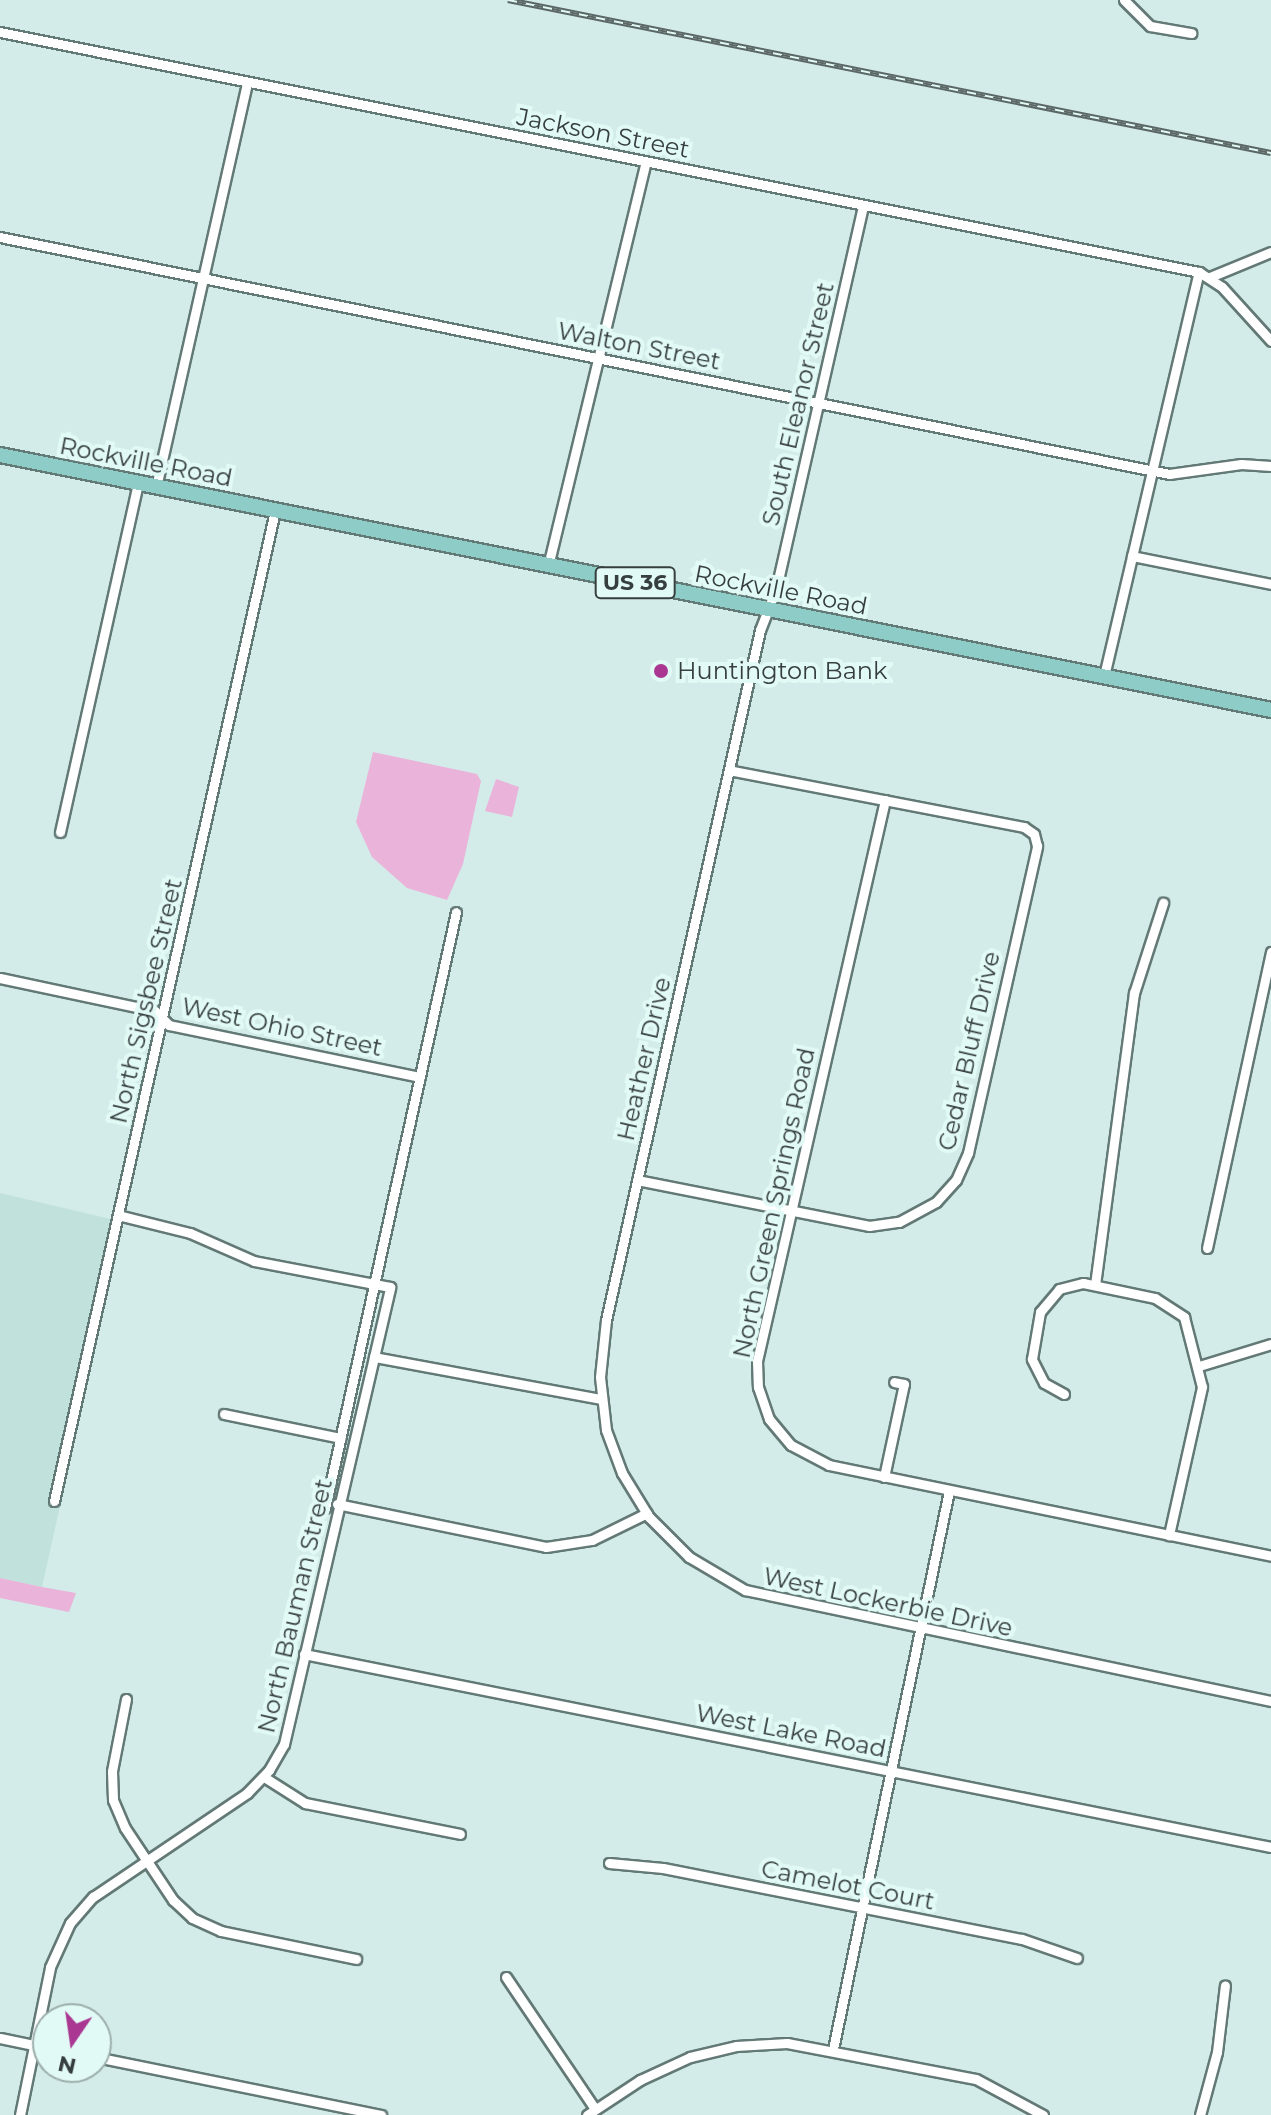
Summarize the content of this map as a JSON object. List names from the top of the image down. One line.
{"streets":{"main road":["Rockville Road","US 36"],"street":["Jackson Street","Walton Street","South Eleanor Street","North Sigsbee Street","West Ohio Street","Cedar Bluff Drive","Heather Drive","North Green Springs Road","West Lockerbie Drive","North Bauman Street","West Lake Road","Camelot Court"]},"crossings":[["Jackson Street","South Eleanor Street"],["Walton Street","South Eleanor Street"],["South Eleanor Street","Rockville Road"],["South Eleanor Street","Heather Drive"],["Rockville Road","North Sigsbee Street"],["Rockville Road","Heather Drive"],["North Sigsbee Street","West Ohio Street"],["West Ohio Street","North Bauman Street"],["Cedar Bluff Drive","Heather Drive"],["Cedar Bluff Drive","North Green Springs Road"],["Heather Drive","West Lockerbie Drive"],["North Bauman Street","West Lake Road"]],"places":["Huntington Bank"],"north":"bottom"}
